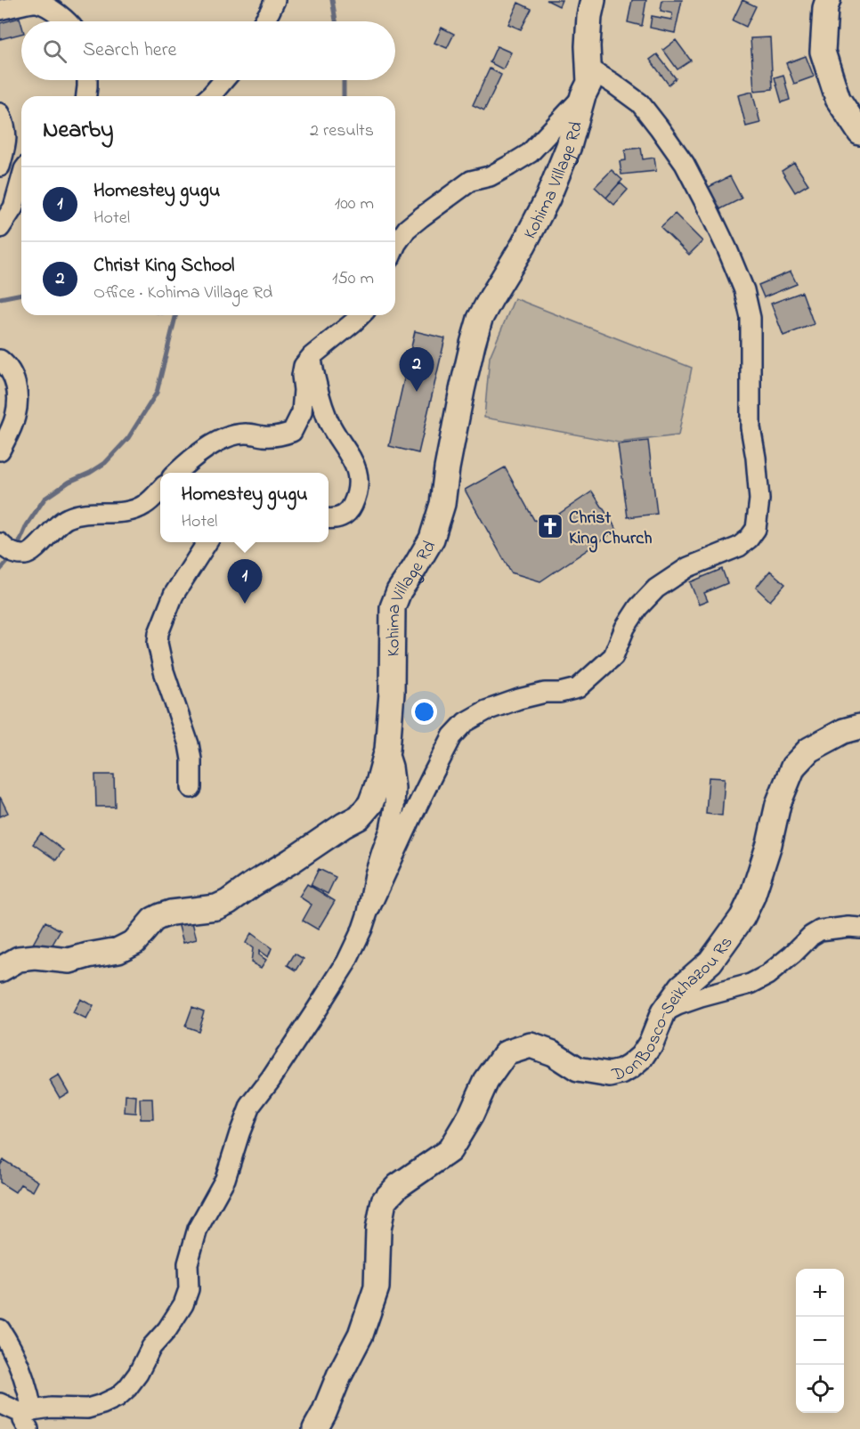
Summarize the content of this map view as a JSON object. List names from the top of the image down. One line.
{"streets":{"main road":["Kohima Village Rd","DonBosco-Seikhazou Rs"]},"places":{"church":["Christ King Church"]},"page":{"search":"Search here","heading":["Nearby","2 results"],"list":[{"mark":"1","name":"Homestey gugu","note":"Hotel","value":"100 m"},{"mark":"2","name":"Christ King School","note":"Office · Kohima Village Rd","value":"150 m"}],"pins":["2","1"],"popup":["Homestey gugu","Hotel"],"map_buttons":["+","−"]}}
